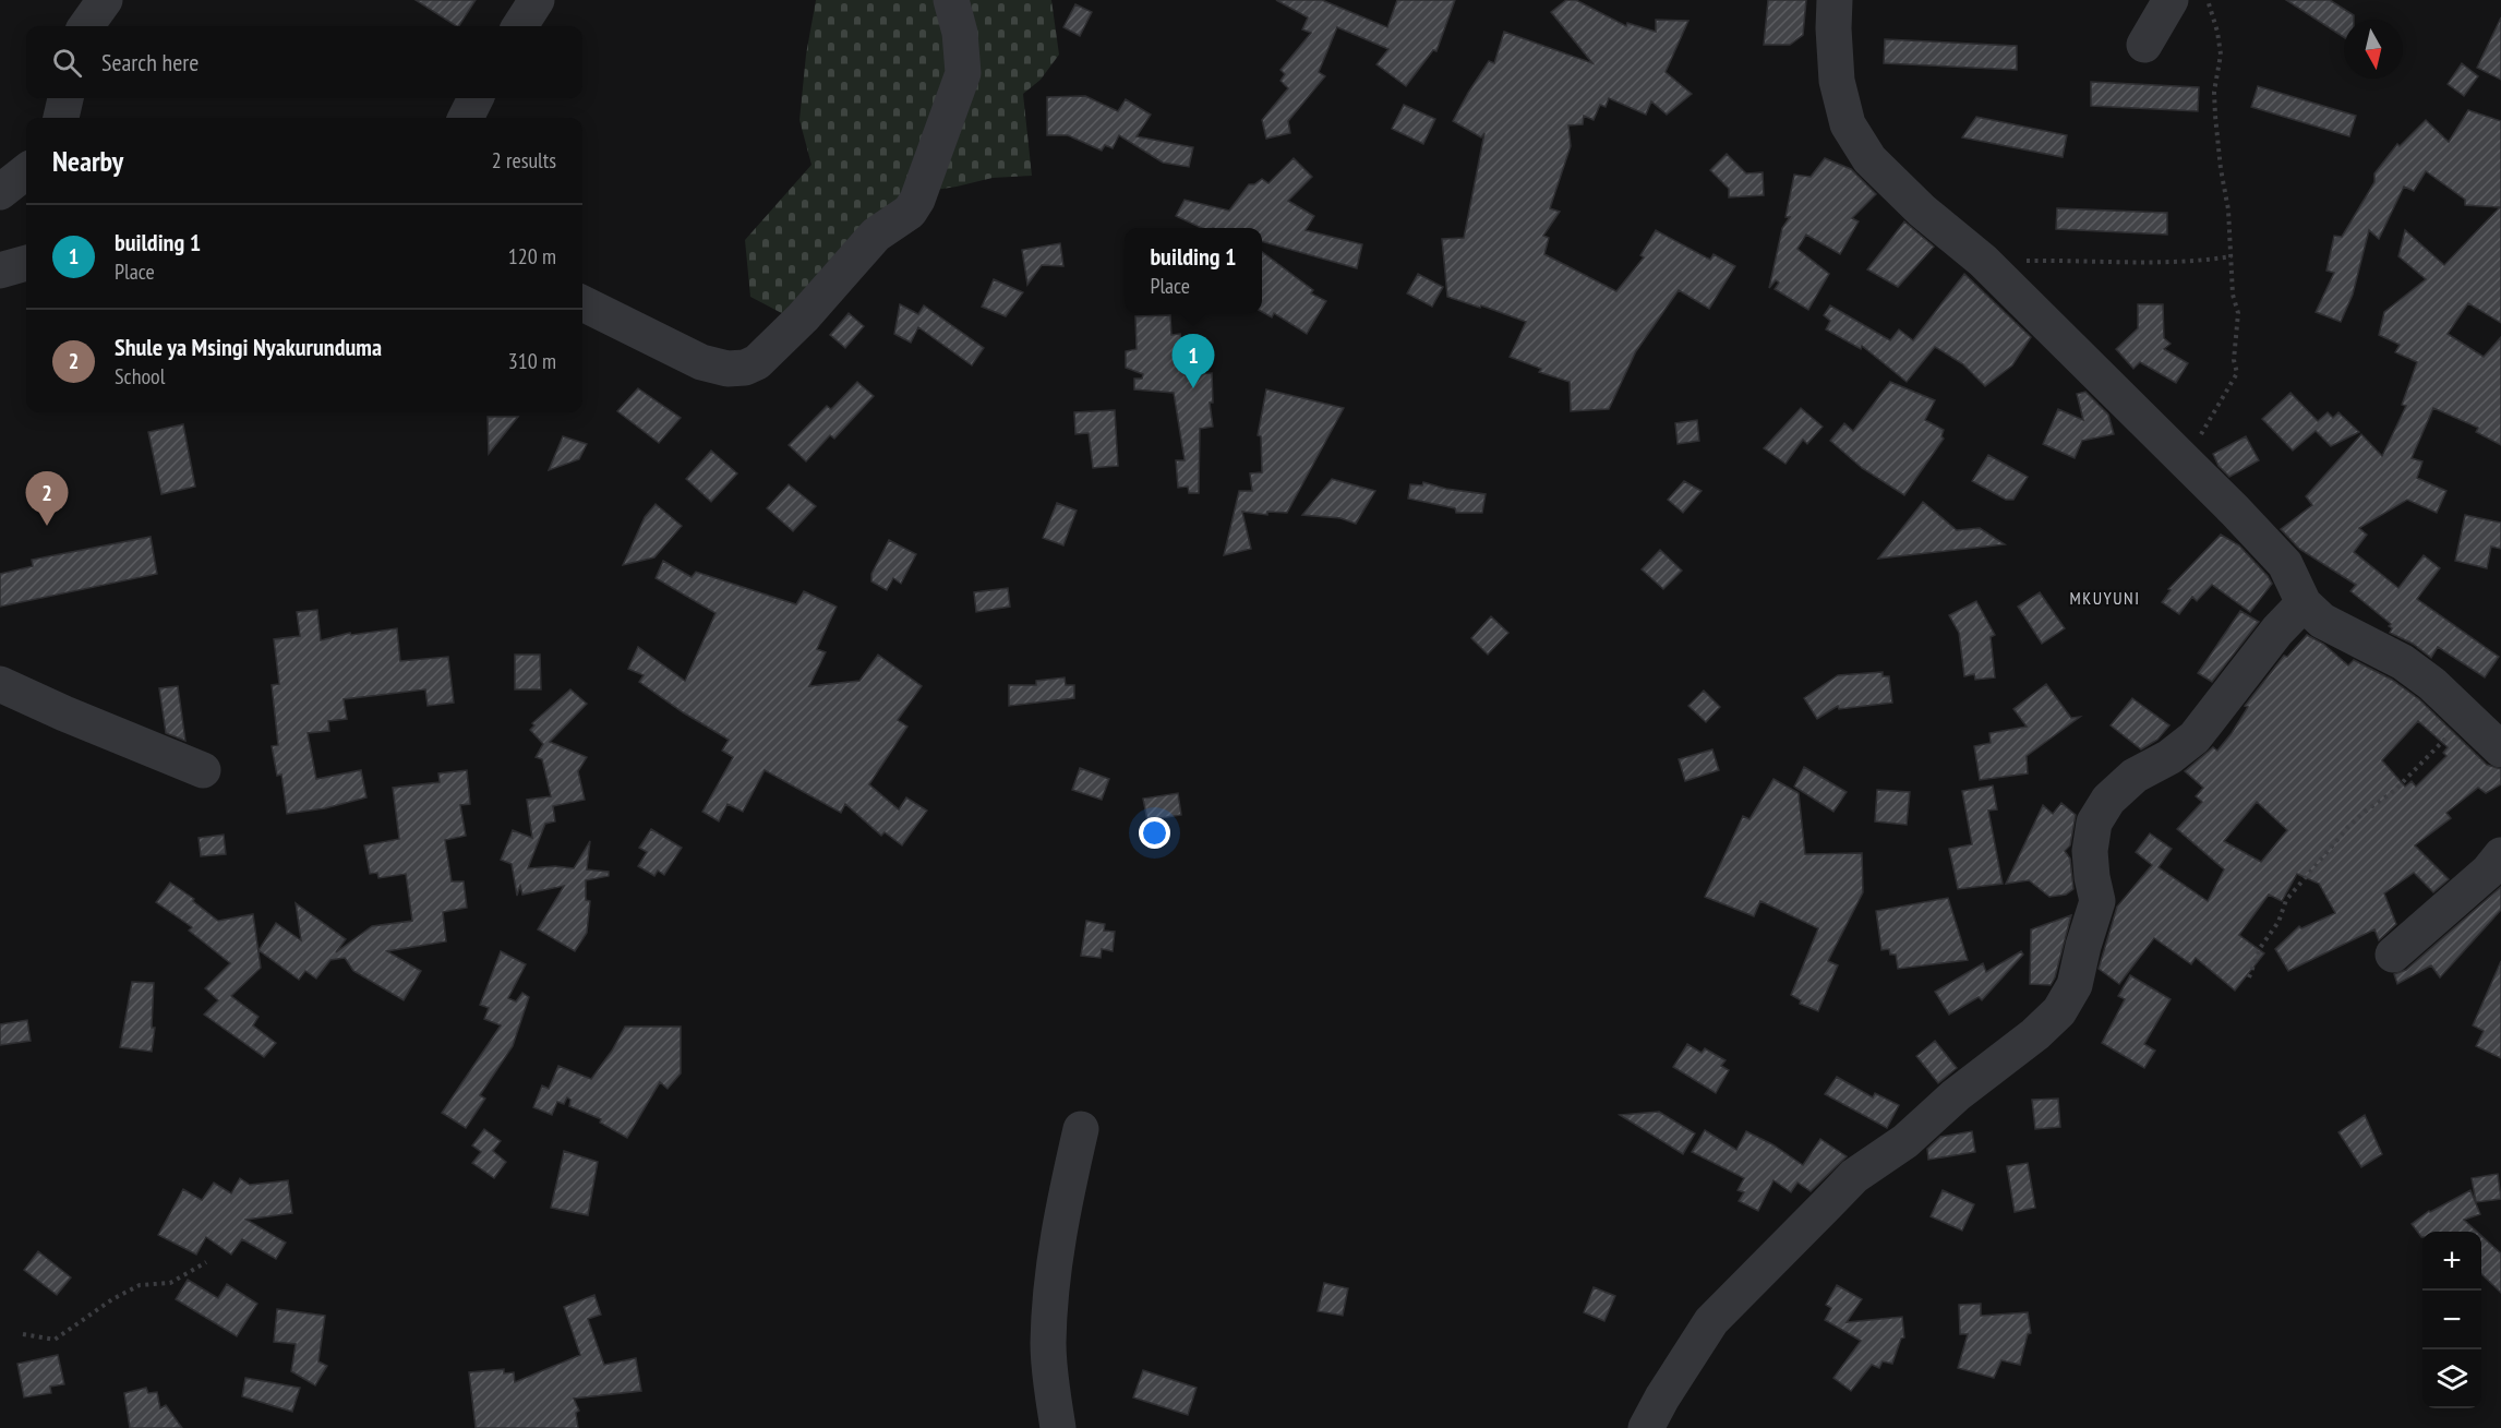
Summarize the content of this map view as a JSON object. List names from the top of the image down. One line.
{"districts":["MKUYUNI"],"north":"bottom","page":{"search":"Search here","heading":["Nearby","2 results"],"list":[{"mark":"1","name":"building 1","note":"Place","value":"120 m"},{"mark":"2","name":"Shule ya Msingi Nyakurunduma","note":"School","value":"310 m"}],"popup":["building 1","Place"],"pins":["1","2"],"map_buttons":["+","−"]}}
